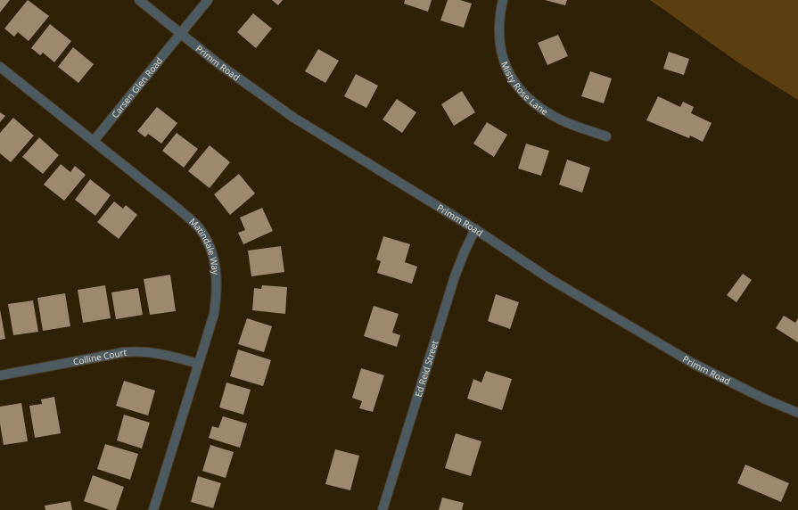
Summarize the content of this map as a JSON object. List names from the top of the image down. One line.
{"streets":{"street":["Primm Road","Misty Rose Lane","Carsen Glen Road","Matindale Way","Colline Court","Ed Reid Street"]},"crossings":[["Primm Road","Carsen Glen Road"],["Primm Road","Ed Reid Street"],["Carsen Glen Road","Matindale Way"],["Matindale Way","Colline Court"]]}
